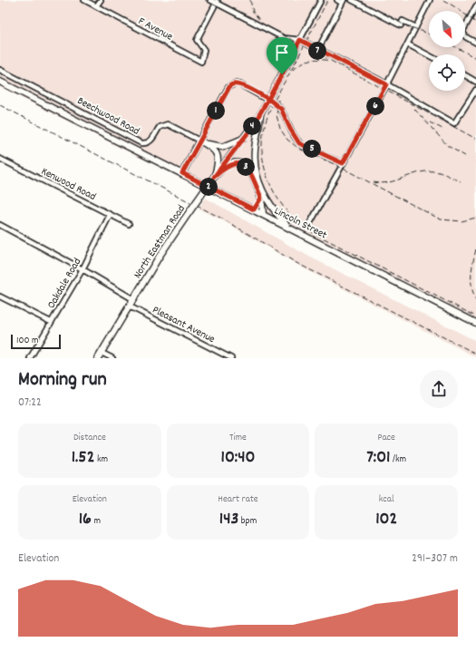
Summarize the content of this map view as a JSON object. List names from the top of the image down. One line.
{"streets":{"main road":["Lincoln Street","North Eastman Road"],"street":["F Avenue","Beechwood Road","Kenwood Road","Oakdale Road","Pleasant Avenue"]},"crossings":[["Kenwood Road","Oakdale Road"],["North Eastman Road","Pleasant Avenue"]],"scale_bar":"100 m","north":"bottom right","page":{"pins":["7","6","1","4","5","3","2"],"scale":"100 m","heading":["Morning run","07:22"],"stats":[["Distance","1.52 km"],["Time","10:40"],["Pace","7:01 /km"],["Elevation","16 m"],["Heart rate","143 bpm"],["kcal","102"]],"chart":["Elevation","291–307 m"]}}
